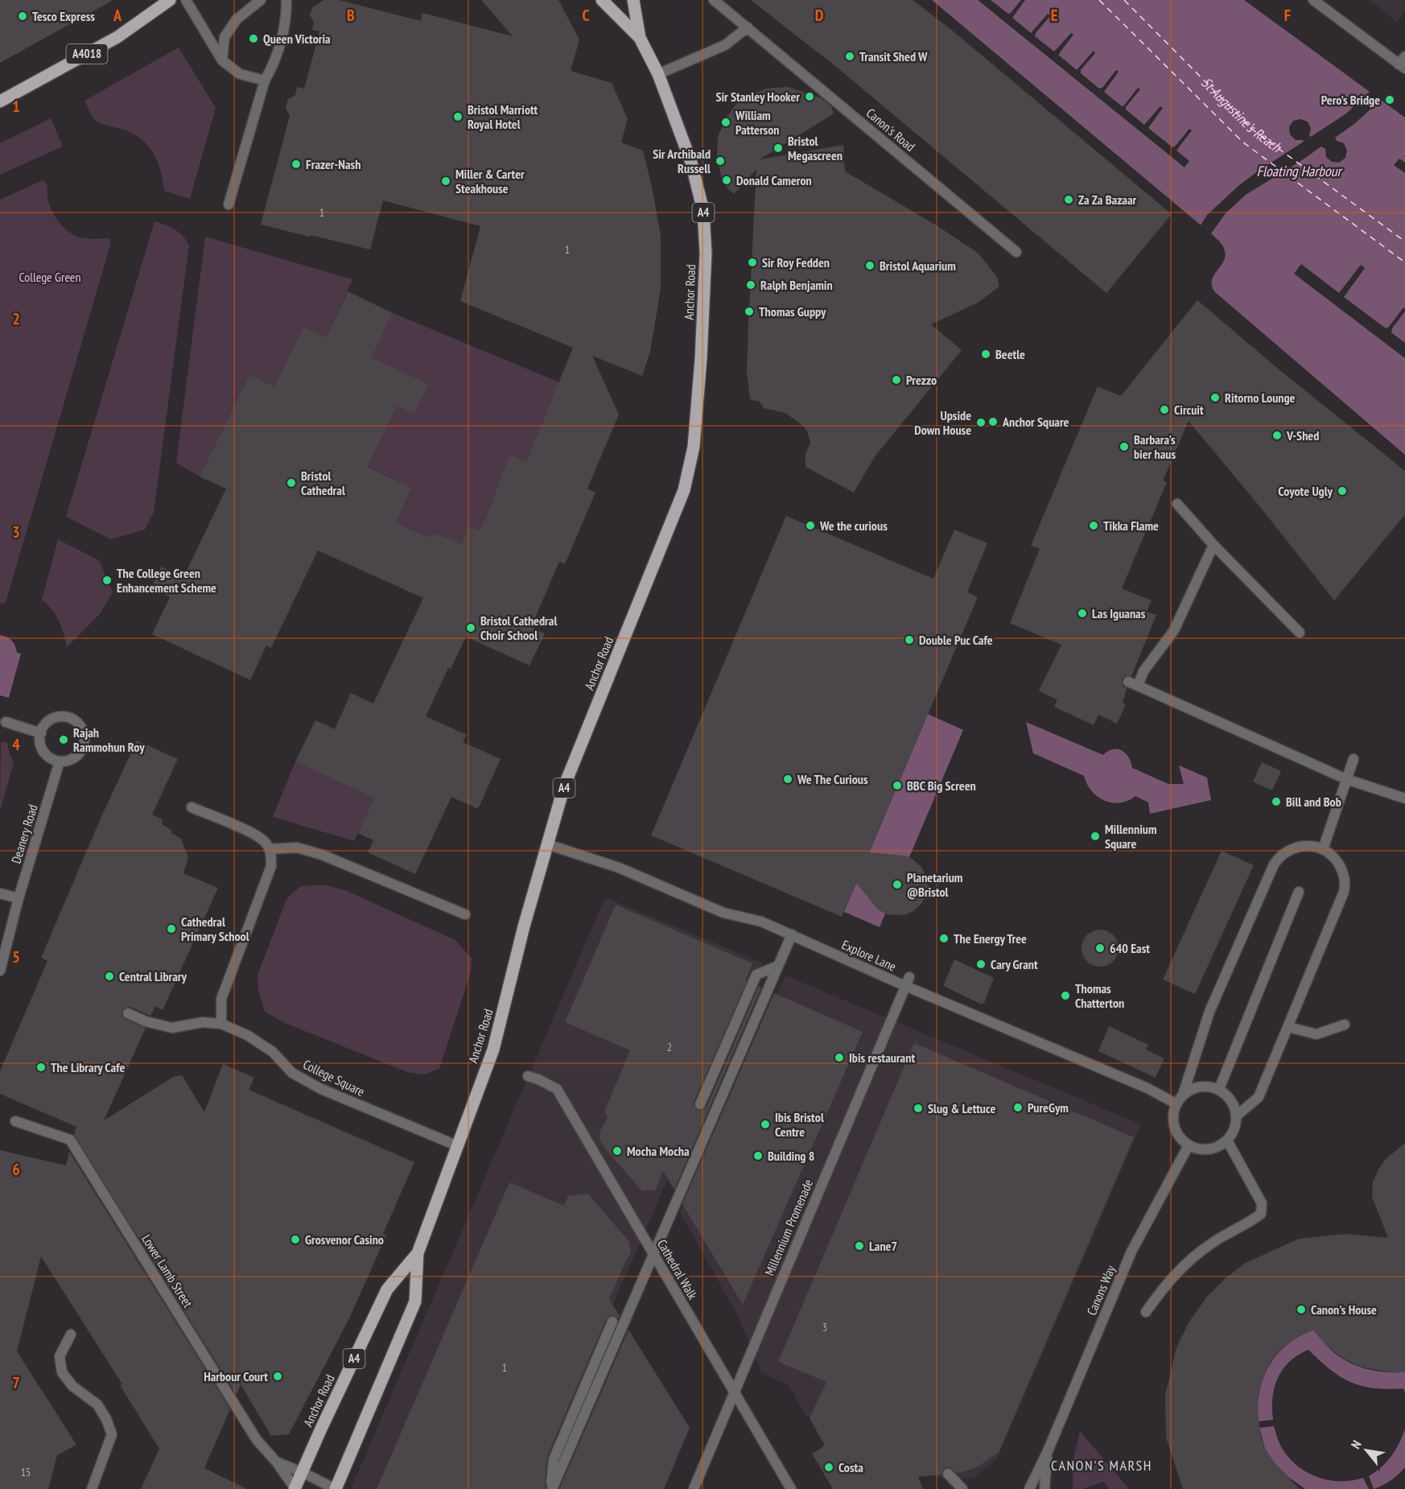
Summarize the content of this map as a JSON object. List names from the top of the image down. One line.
{"streets":{"main road":["A4018","A4","Anchor Road"],"street":["Canon's Road","Deanery Road","Explore Lane","College Square","Millennium Promenade","Cathedral Walk","Lower Lamb Street","Canons Way"]},"crossings":[["A4","Anchor Road"],["Anchor Road","Explore Lane"],["Anchor Road","College Square"],["Anchor Road","Lower Lamb Street"],["Explore Lane","Millennium Promenade"],["Explore Lane","Canons Way"],["Millennium Promenade","Cathedral Walk"]],"districts":["CANON'S MARSH"],"water":["St Augustine's Reach","Floating Harbour"],"parks":["College Green"],"places":["Tesco Express","Queen Victoria","Transit Shed W","Sir Stanley Hooker","Pero's Bridge","Bristol Marriott Royal Hotel","William Patterson","Bristol Megascreen","Sir Archibald Russell","Frazer-Nash","Donald Cameron","Miller & Carter Steakhouse","Za Za Bazaar","Sir Roy Fedden","Bristol Aquarium","Ralph Benjamin","Thomas Guppy","Beetle","Prezzo","Ritorno Lounge","Circuit","Anchor Square","Upside Down House","V-Shed","Barbara's bier haus","Bristol Cathedral","Coyote Ugly","We the curious","Tikka Flame","The College Green Enhancement Scheme","Las Iguanas","Bristol Cathedral Choir School","Double Puc Cafe","Rajah Rammohun Roy","We The Curious","BBC Big Screen","Bill and Bob","Millennium Square","Planetarium @Bristol","Cathedral Primary School","The Energy Tree","640 East","Cary Grant","Central Library","Thomas Chatterton","Ibis restaurant","The Library Cafe","PureGym","Slug & Lettuce","Ibis Bristol Centre","Mocha Mocha","Building 8","Grosvenor Casino","Lane7","Canon's House","Harbour Court","Costa"],"house_numbers":["1","1","2","3","1","15"],"north":"top left","grid":{"columns":["A","B","C","D","E","F"],"rows":["1","2","3","4","5","6","7"]}}
